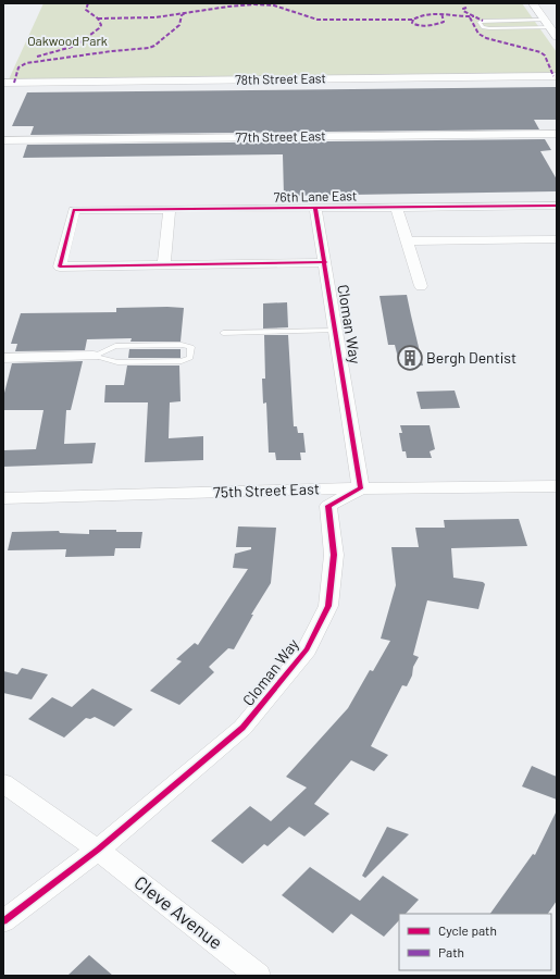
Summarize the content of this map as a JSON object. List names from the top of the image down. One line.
{"streets":{"street":["78th Street East","77th Street East","76th Lane East","Cloman Way","75th Street East","Cleve Avenue"]},"crossings":[["76th Lane East","Cloman Way"],["Cloman Way","75th Street East"],["Cloman Way","Cleve Avenue"]],"parks":["Oakwood Park"],"places":{"building":["Bergh Dentist"]},"legend":["Cycle path","Path"]}
